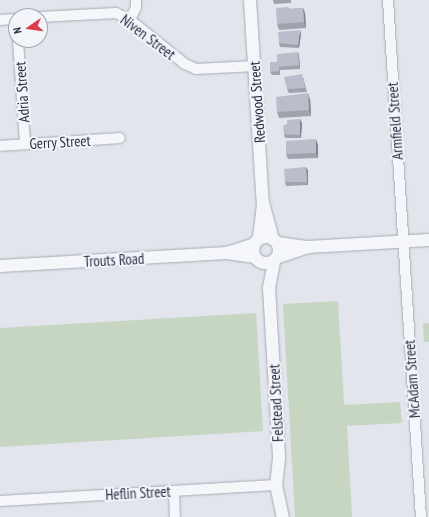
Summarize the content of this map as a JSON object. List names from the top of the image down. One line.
{"streets":{"street":["Niven Street","Adria Street","Redwood Street","Armfield Street","Gerry Street","Trouts Road","McAdam Street","Felstead Street","Heflin Street"]},"crossings":[["Niven Street","Redwood Street"],["Adria Street","Gerry Street"],["Redwood Street","Trouts Road"],["Redwood Street","Felstead Street"],["Armfield Street","McAdam Street"],["Trouts Road","Felstead Street"],["Felstead Street","Heflin Street"]],"north":"left"}
